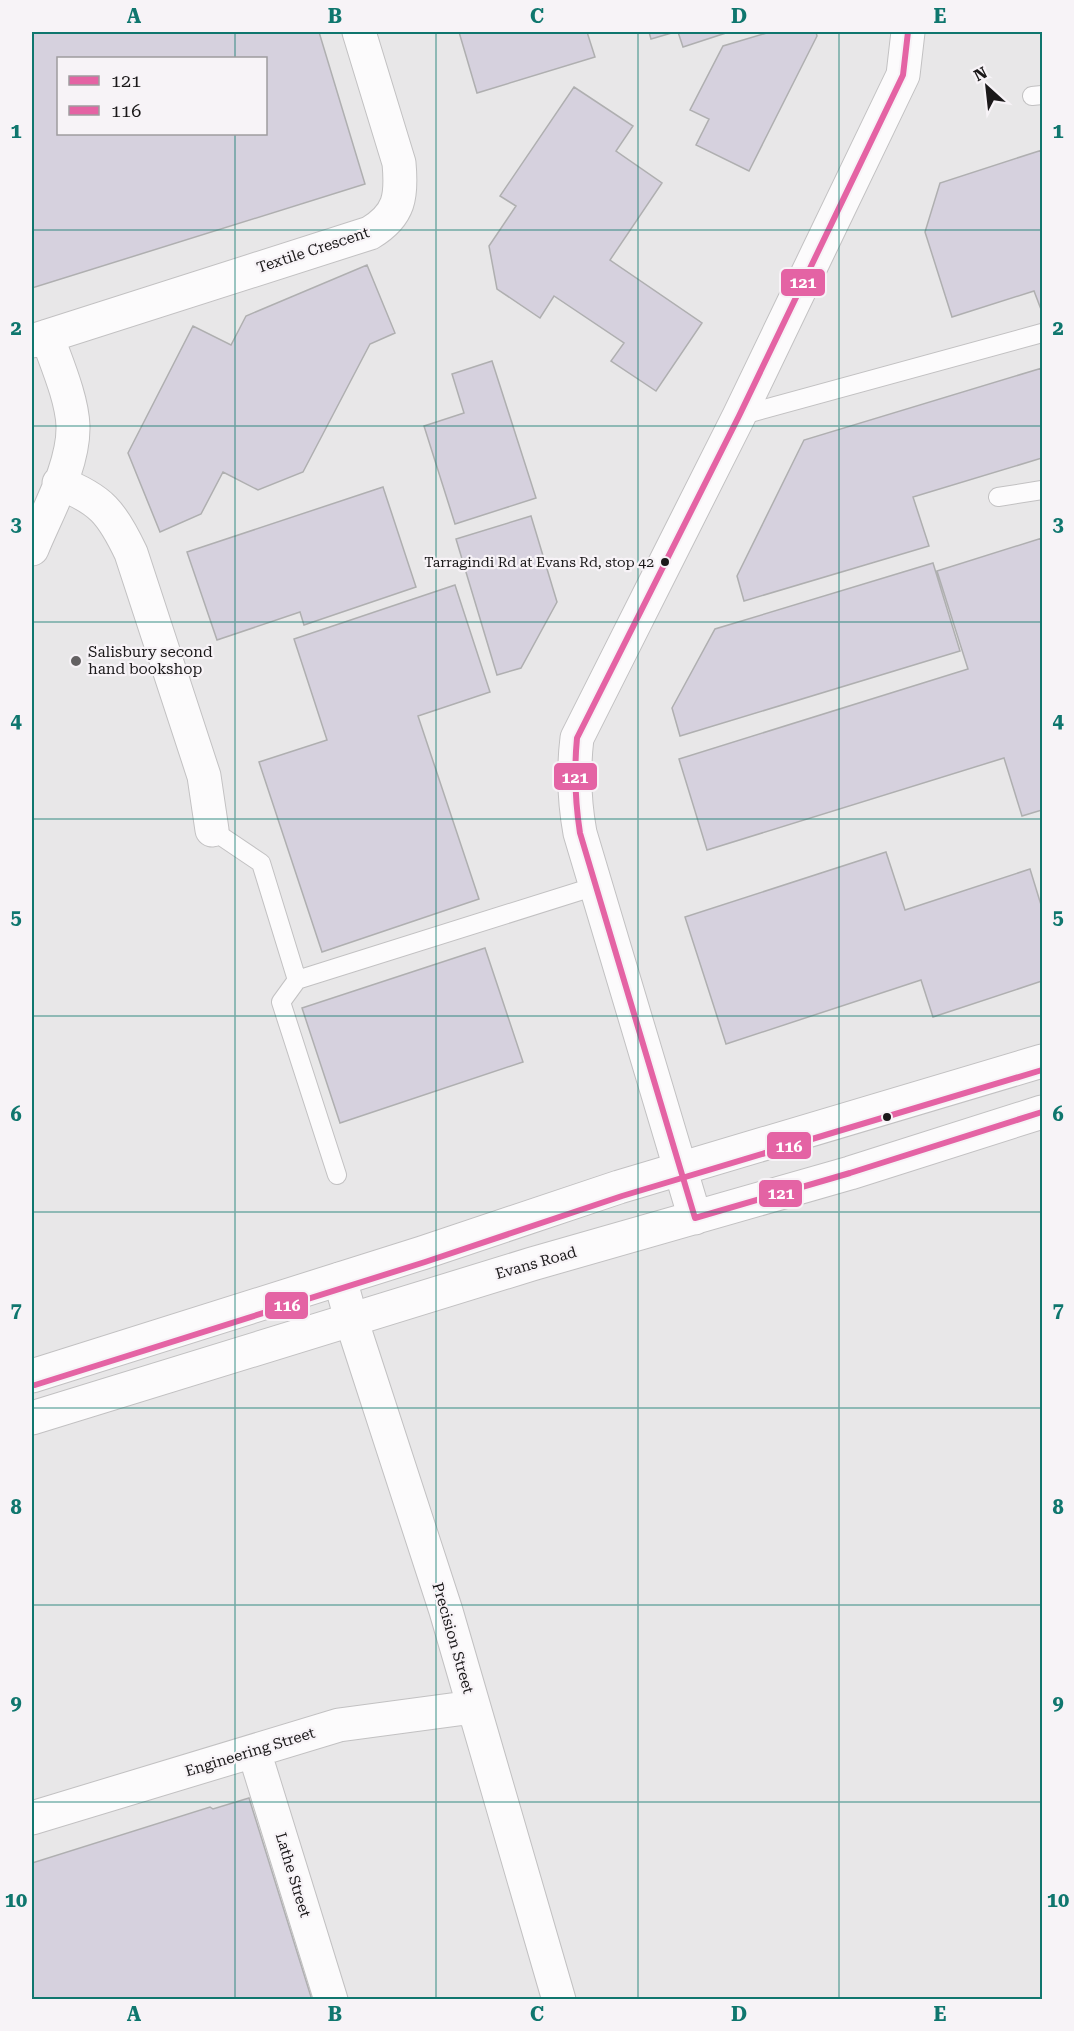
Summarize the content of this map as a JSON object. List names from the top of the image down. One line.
{"streets":{"street":["Textile Crescent","Evans Road","Precision Street","Engineering Street","Lathe Street"]},"crossings":[["Evans Road","Precision Street"],["Precision Street","Engineering Street"],["Engineering Street","Lathe Street"]],"places":["Tarragindi Rd at Evans Rd, stop 42","Salisbury second hand bookshop"],"lines":["transit line 121","transit line 116"],"legend":["121","116"],"north":"top left","grid":{"columns":["A","B","C","D","E"],"rows":["1","2","3","4","5","6","7","8","9","10"]}}
